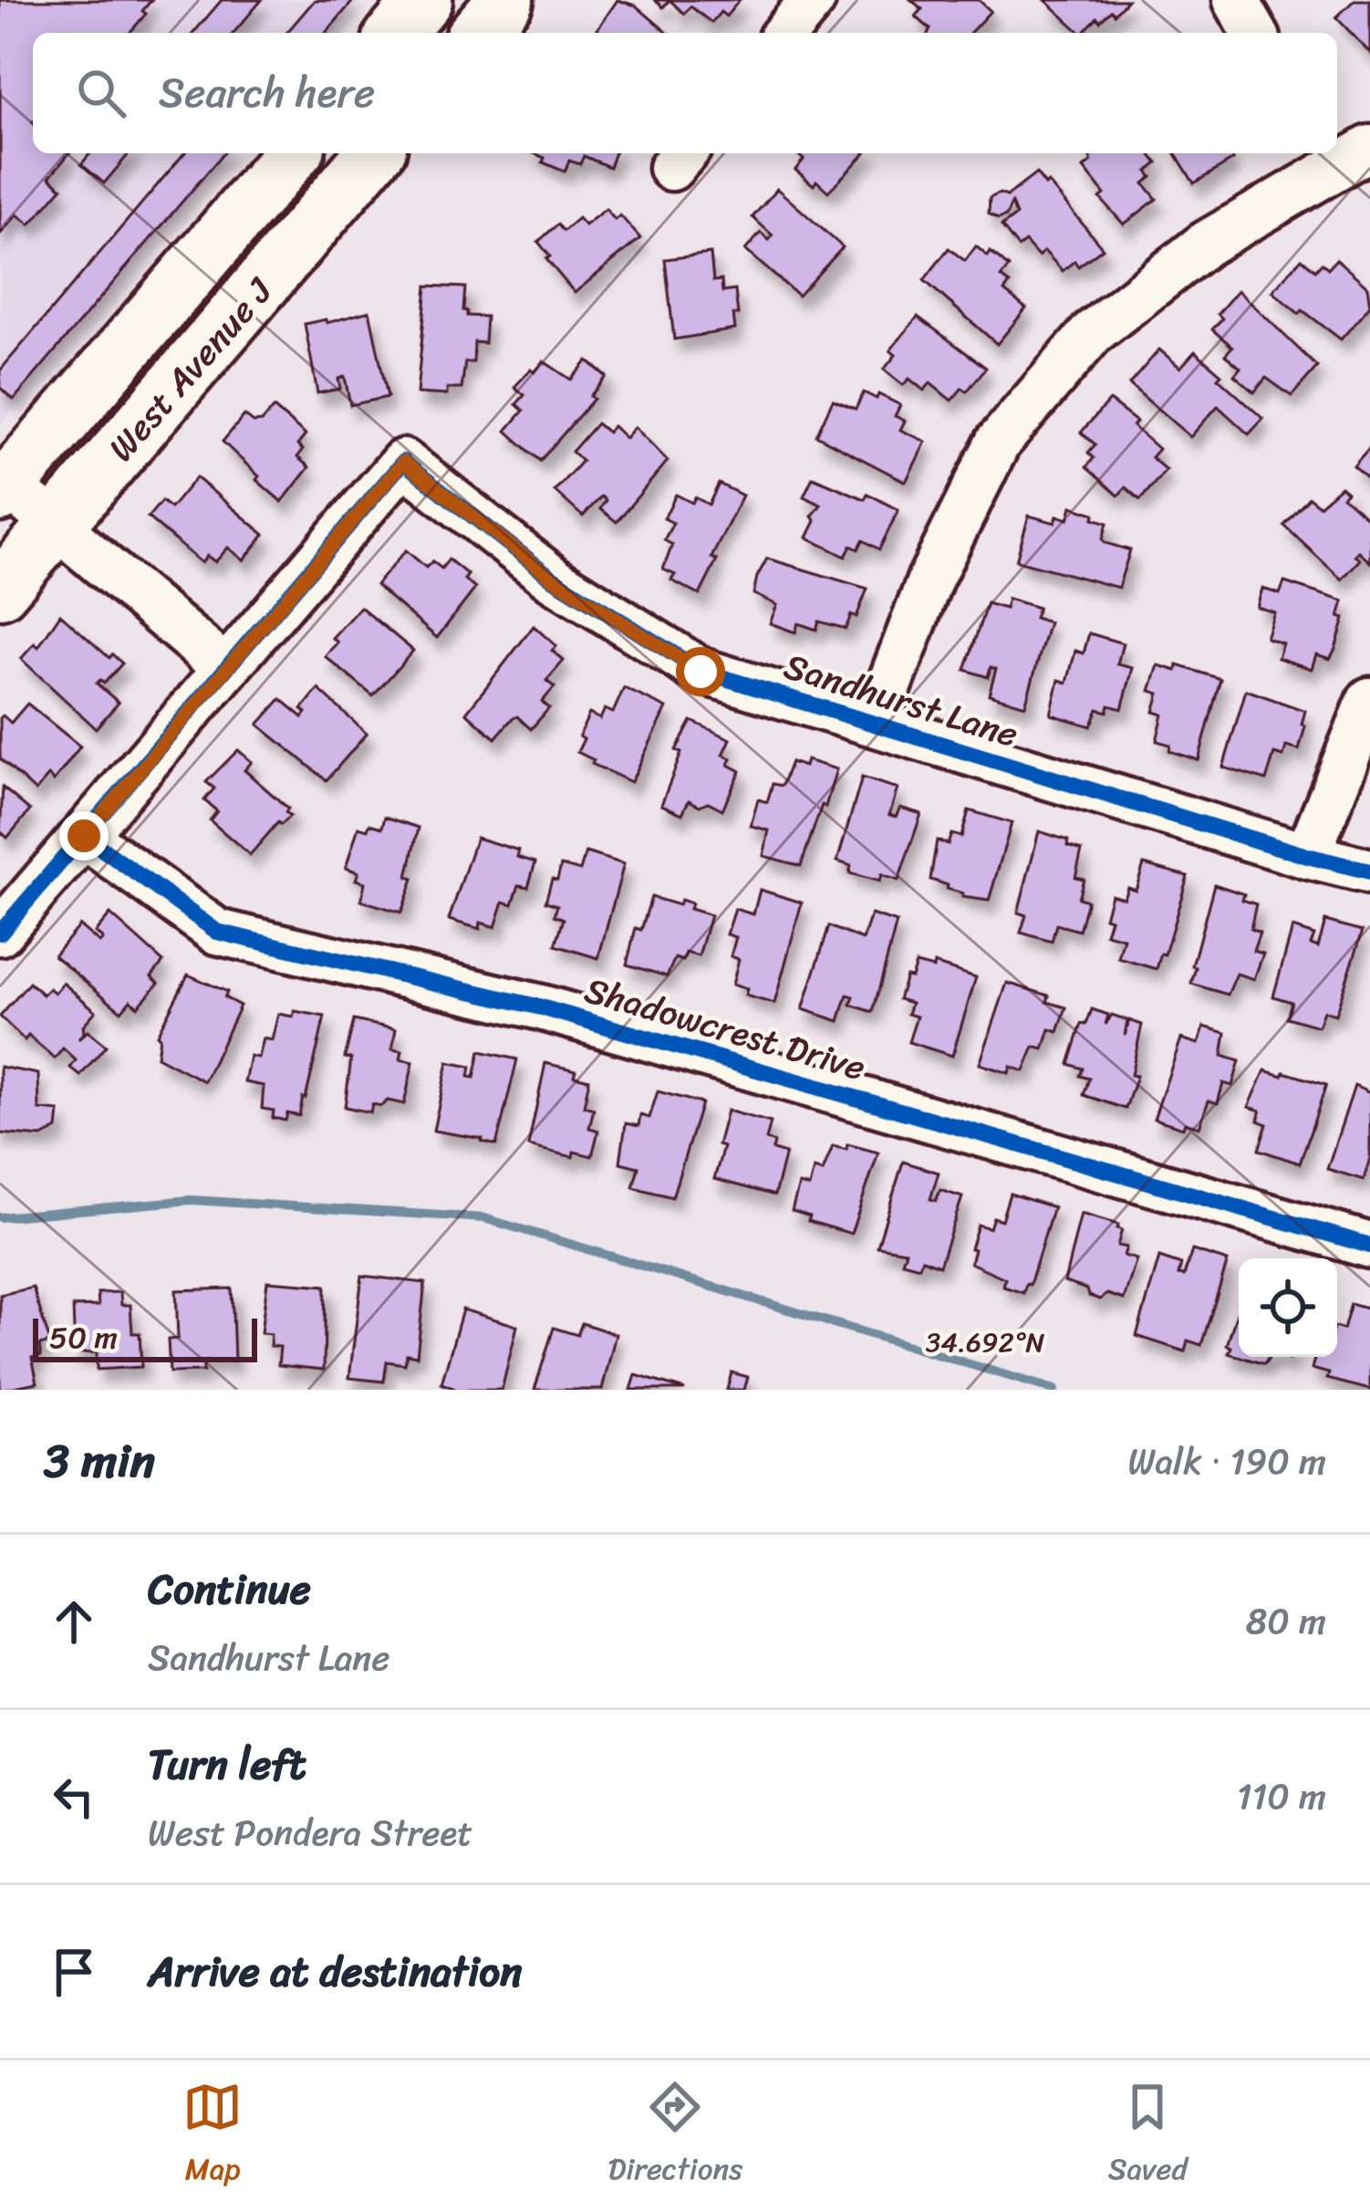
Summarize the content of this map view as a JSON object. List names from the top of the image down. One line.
{"streets":{"main road":["West Avenue J"],"street":["Sandhurst Lane","Shadowcrest Drive"]},"scale_bar":"50 m","page":{"search":"Search here","scale":"50 m","heading":["3 min","Walk · 190 m"],"list":[["Continue","Sandhurst Lane","80 m"],["Turn left","West Pondera Street","110 m"],"Arrive at destination"],"nav":["Map","Directions","Saved"]},"coordinates":["34.692°N"]}
